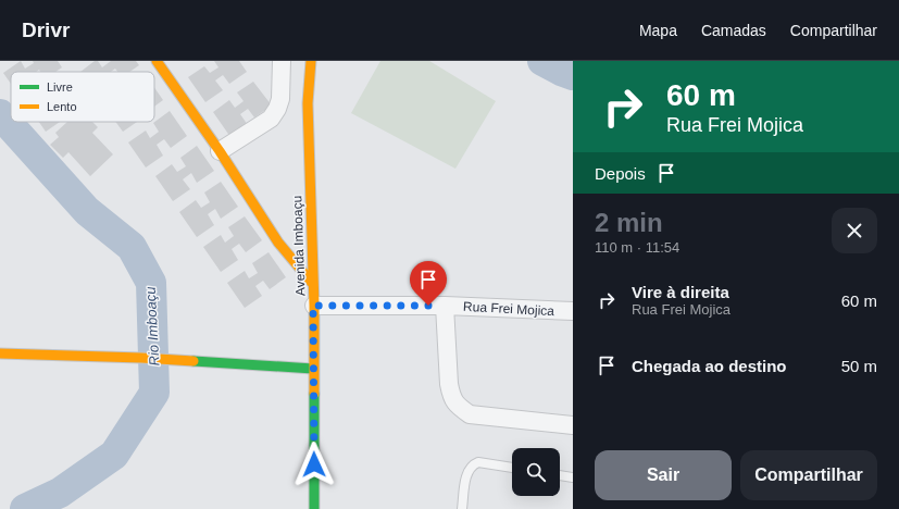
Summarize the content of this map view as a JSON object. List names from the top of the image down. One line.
{"streets":{"main road":["Avenida Imboaçu"],"street":["Rua Frei Mojica"]},"crossings":[["Avenida Imboaçu","Rua Frei Mojica"]],"water":["Rio Imboaçu"],"legend":["Livre","Lento"],"page":{"header":"Drivr","nav":["Mapa","Camadas","Compartilhar"],"turn":["60 m","Rua Frei Mojica"],"then":"Depois","heading":["2 min","110 m · 11:54"],"list":[{"name":"Vire à direita","note":"Rua Frei Mojica","value":"60 m"},{"name":"Chegada ao destino","value":"50 m"}],"buttons":["Sair","Compartilhar"]}}
